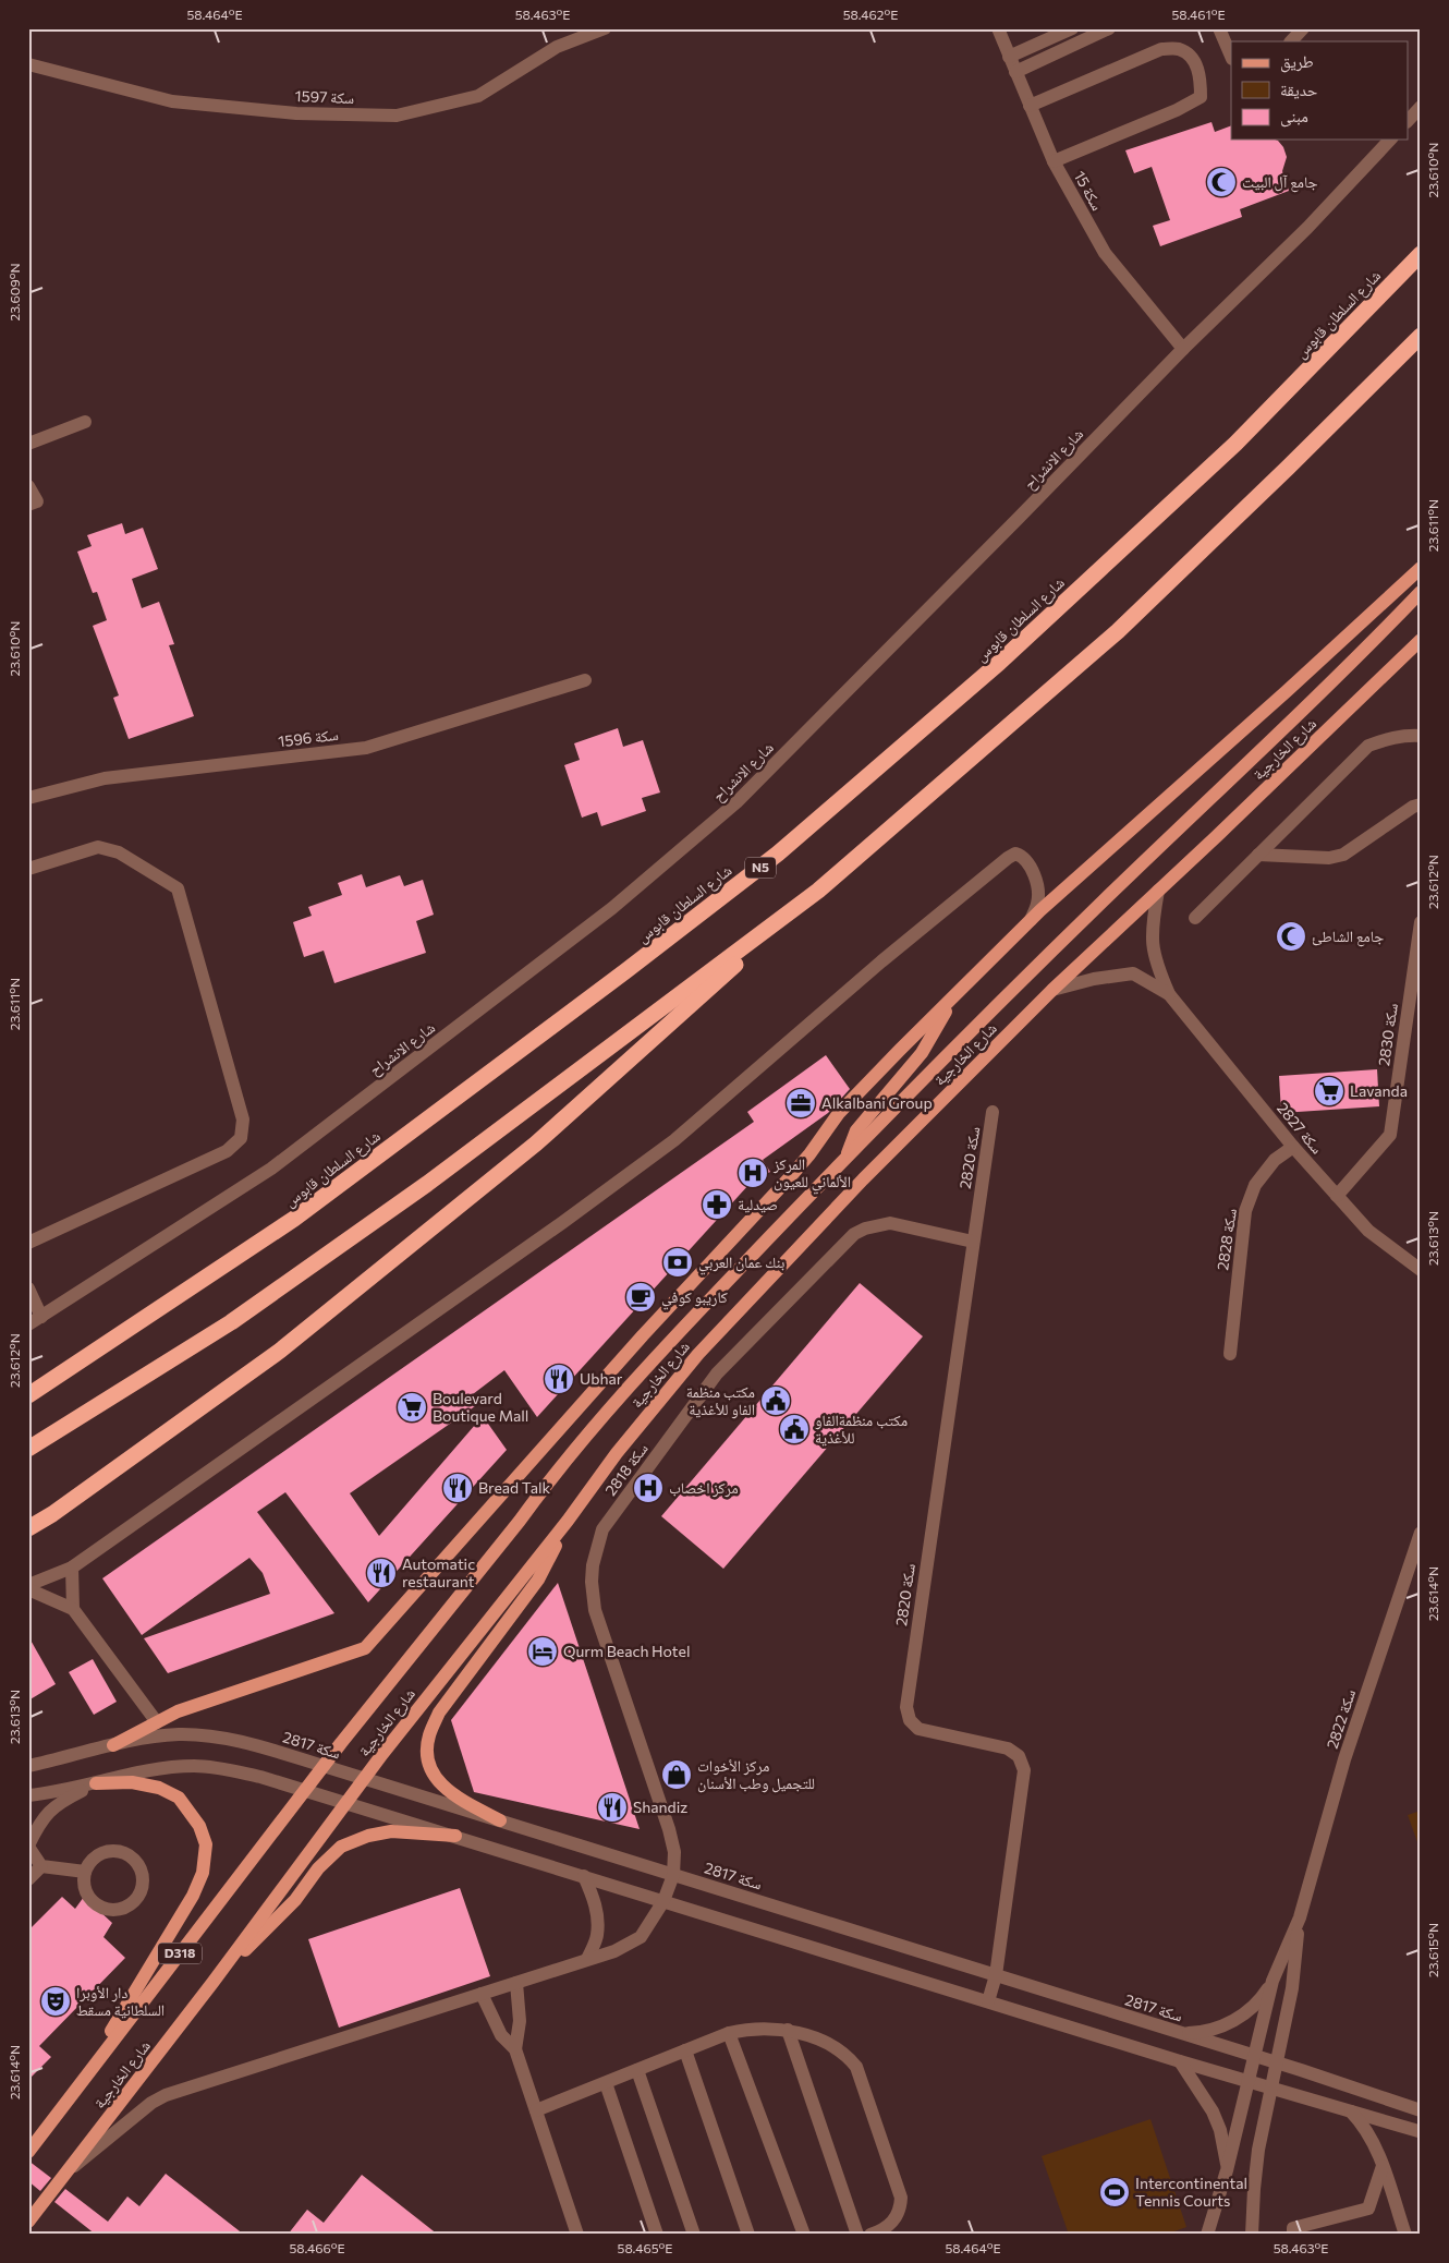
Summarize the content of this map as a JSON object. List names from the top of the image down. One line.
{"streets":{"highway":["شارع السلطان قابوس","N5"],"main road":["شارع الخارجية","D318"],"street":["سكة 1597","سكة 15","شارع الانشراح","سكة 1596","سكة 2830","سكة 2827","سكة 2820","سكة 2828","سكة 2818","سكة 2822","سكة 2817"]},"crossings":[["سكة 15","شارع الانشراح"],["شارع الخارجية","سكة 2827"],["شارع الخارجية","سكة 2818"],["شارع الخارجية","سكة 2817"],["سكة 2830","سكة 2827"],["سكة 2827","سكة 2828"],["سكة 2820","سكة 2818"],["سكة 2820","سكة 2817"],["سكة 2818","سكة 2817"],["سكة 2822","سكة 2817"]],"places":{"mosque":["جامع آل البيت","جامع الشاطئ"],"supermarket":["Lavanda","Boulevard Boutique Mall"],"office":["Alkalbani Group"],"hospital":["المركز الألماني للعيون","مركز اخصاب"],"pharmacy":["صيدلية"],"bank":["بنك عمان العربي"],"cafe":["كاريبو كوفي"],"restaurant":["Ubhar","Bread Talk","Automatic restaurant","Shandiz"],"public building":["مكتب منظمة الفاو للأغذية","مكتب منظمةالفاو للأغذية"],"hotel":["Qurm Beach Hotel"],"shop":["مركز الأخوات للتجميل وطب الأسنان"],"theatre":["دار الأوبرا السلطانية مسقط"],"sports":["Intercontinental Tennis Courts"]},"legend":["طريق","حديقة","مبنى"],"coordinates":["58.464°E","58.463°E","58.462°E","58.461°E","23.610°N","23.609°N","23.611°N","23.612°N","23.613°N","23.614°N","23.615°N","58.466°E","58.465°E"]}
